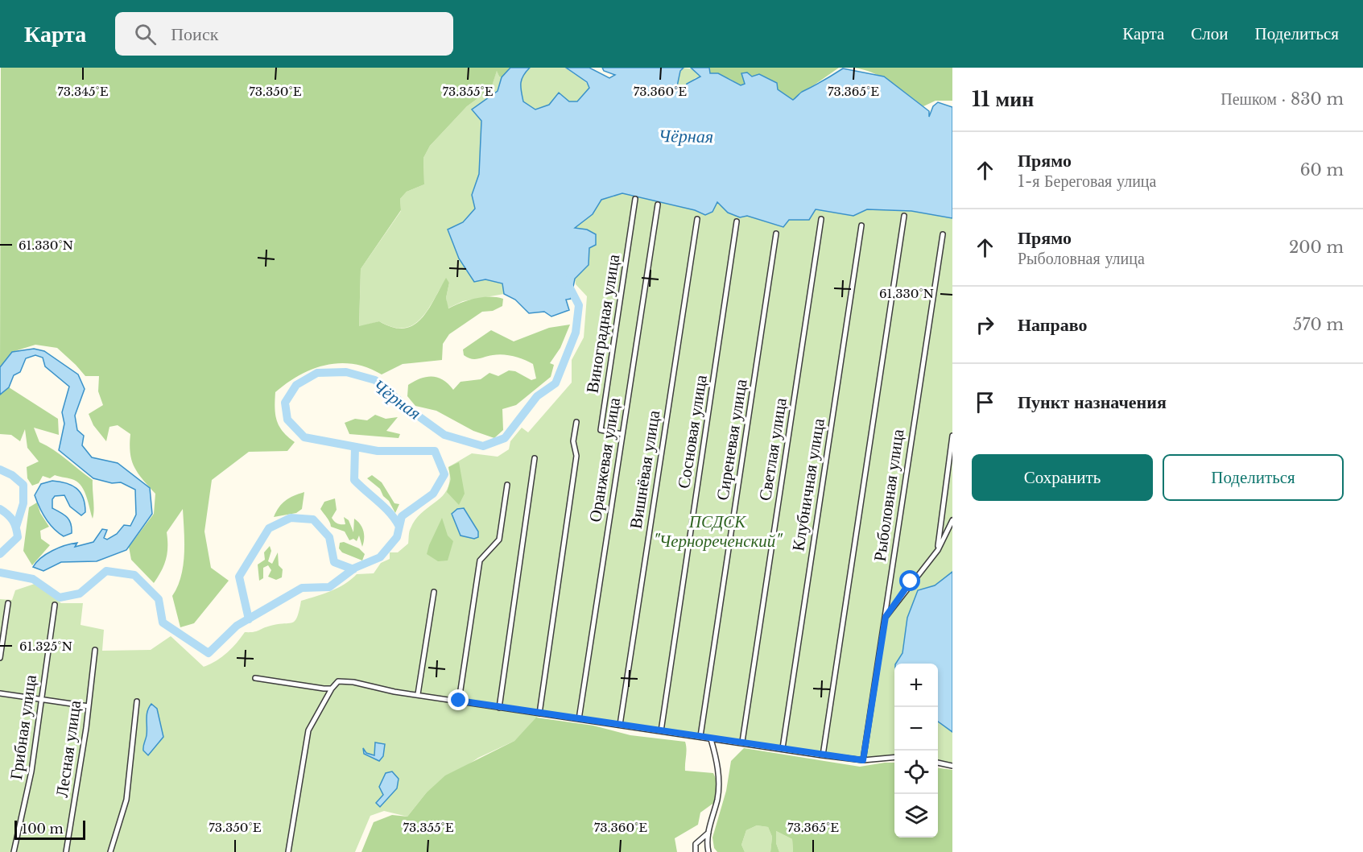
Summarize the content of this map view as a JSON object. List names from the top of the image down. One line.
{"streets":{"street":["Виноградная улица","Сосновая улица","Сиреневая улица","Светлая улица","Оранжевая улица","Вишнёвая улица","Клубничная улица","Рыболовная улица","Грибная улица","Лесная улица"]},"crossings":[["Виноградная улица","Оранжевая улица"]],"water":["Чёрная"],"parks":["ПСДСК \"Чернореченский\""],"scale_bar":"100 m","page":{"header":"Карта","search":"Поиск","nav":["Карта","Слои","Поделиться"],"heading":["11 мин","Пешком · 830 m"],"list":[["Прямо","1-я Береговая улица","60 m"],["Прямо","Рыболовная улица","200 m"],["Направо","570 m"],"Пункт назначения"],"buttons":["Сохранить","Поделиться"],"map_buttons":["+","−"],"scale":"100 m"},"coordinates":["73.345°E","73.350°E","73.355°E","73.360°E","73.365°E","61.330°N","61.325°N"]}
